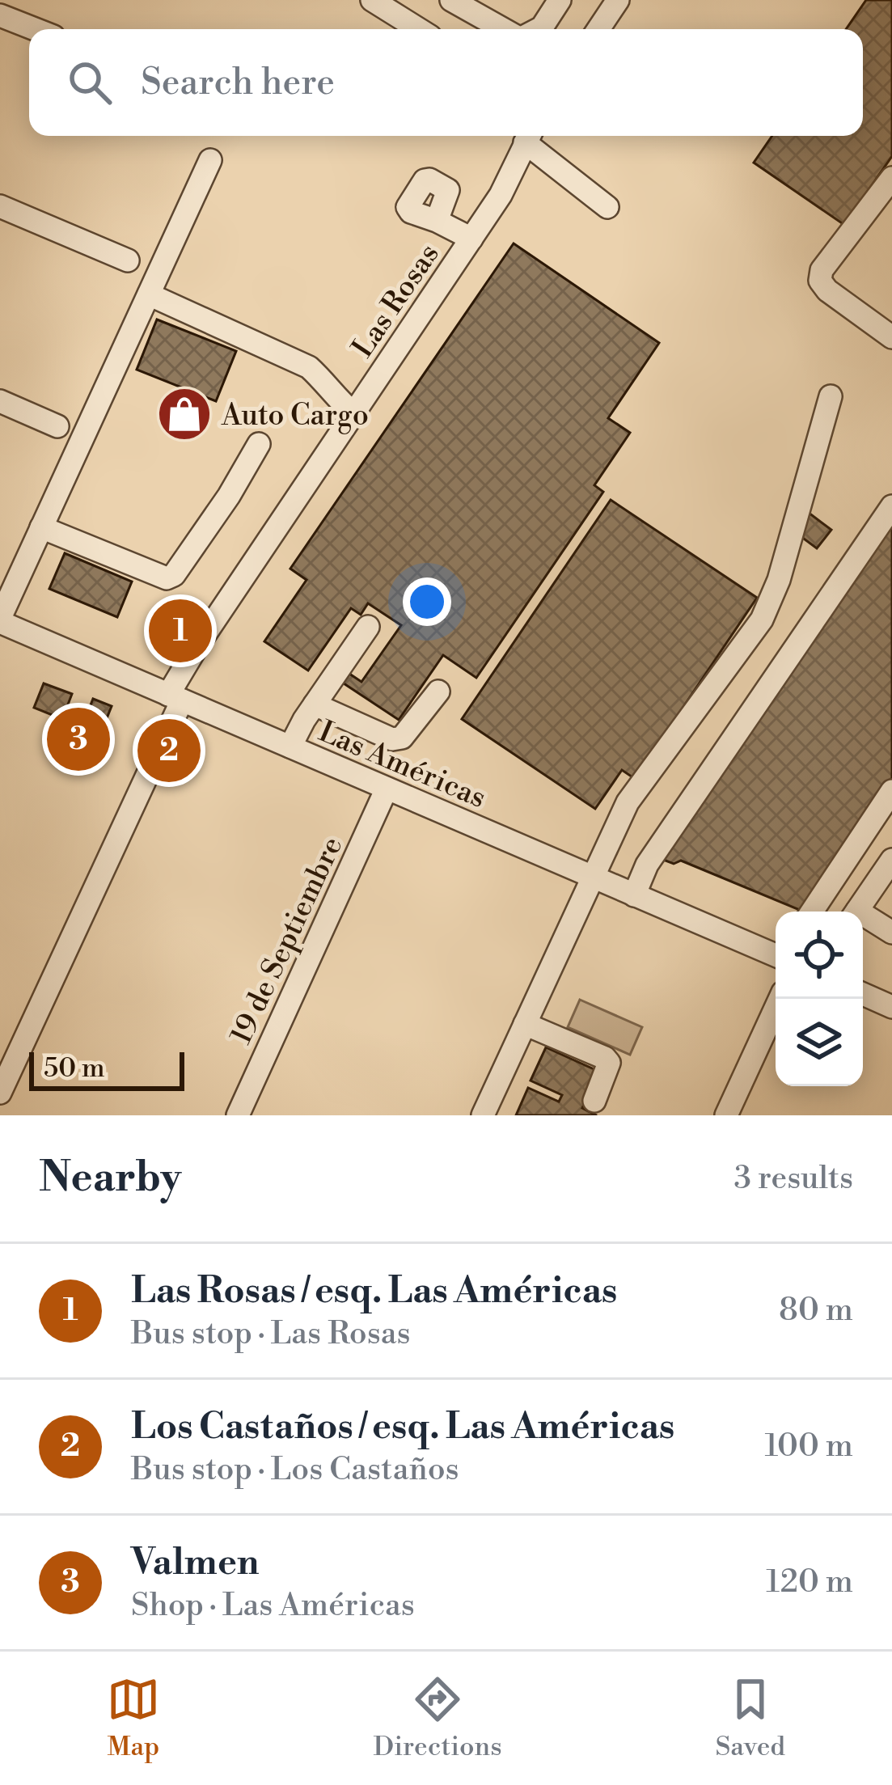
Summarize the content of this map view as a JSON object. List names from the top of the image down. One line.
{"streets":{"street":["Las Rosas","Las Américas","19 de Septiembre"]},"crossings":[["Las Rosas","Las Américas"],["Las Américas","19 de Septiembre"]],"places":{"shop":["Auto Cargo"]},"scale_bar":"50 m","page":{"search":"Search here","pins":["1","3","2"],"scale":"50 m","heading":["Nearby","3 results"],"list":[{"mark":"1","name":"Las Rosas / esq. Las Américas","note":"Bus stop · Las Rosas","value":"80 m"},{"mark":"2","name":"Los Castaños / esq. Las Américas","note":"Bus stop · Los Castaños","value":"100 m"},{"mark":"3","name":"Valmen","note":"Shop · Las Américas","value":"120 m"}],"nav":["Map","Directions","Saved"]}}
